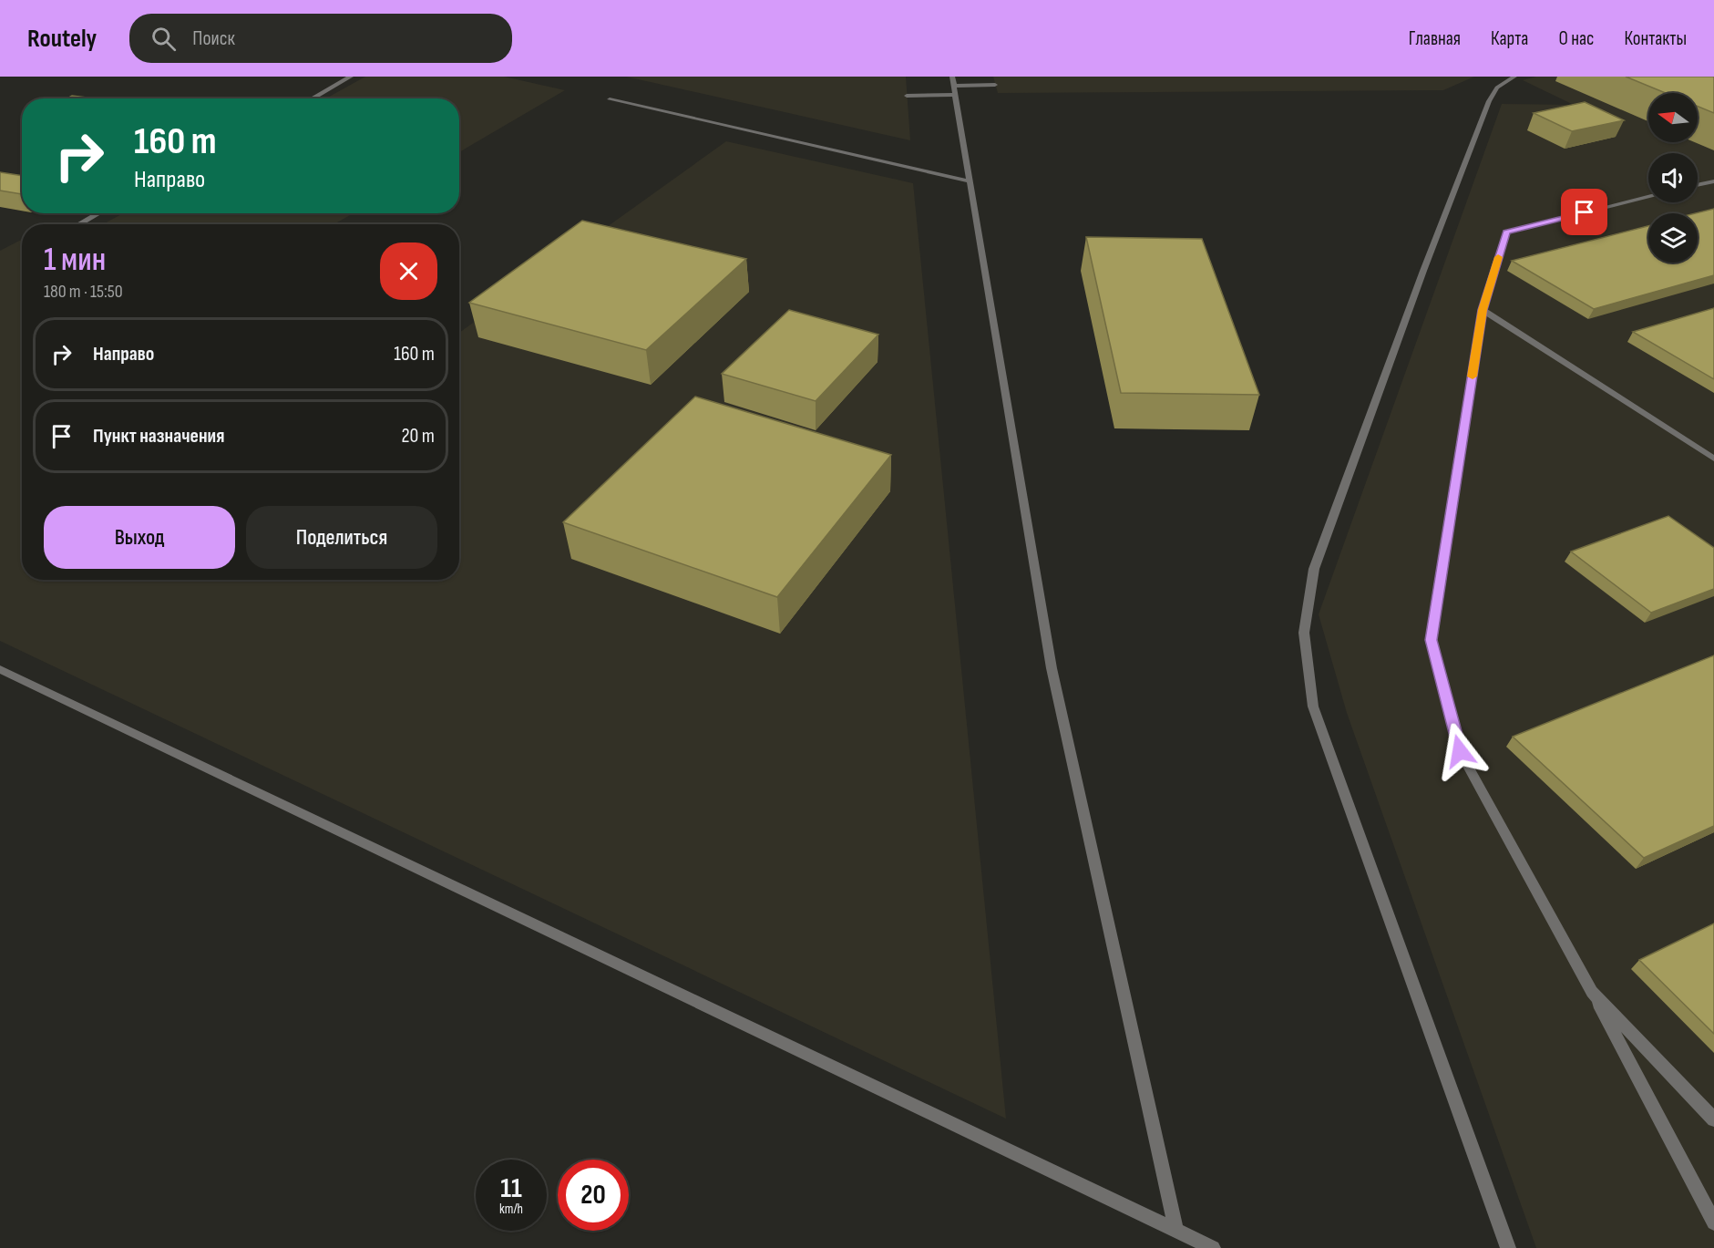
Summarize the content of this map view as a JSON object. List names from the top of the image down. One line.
{"north":"left","page":{"header":"Routely","search":"Поиск","nav":["Главная","Карта","О нас","Контакты"],"turn":["160 m","Направо"],"heading":["1 мин","180 m · 15:50"],"list":[{"name":"Направо","value":"160 m"},{"name":"Пункт назначения","value":"20 m"}],"buttons":["Выход","Поделиться"],"speed":"11 km/h","limit":"20"}}
